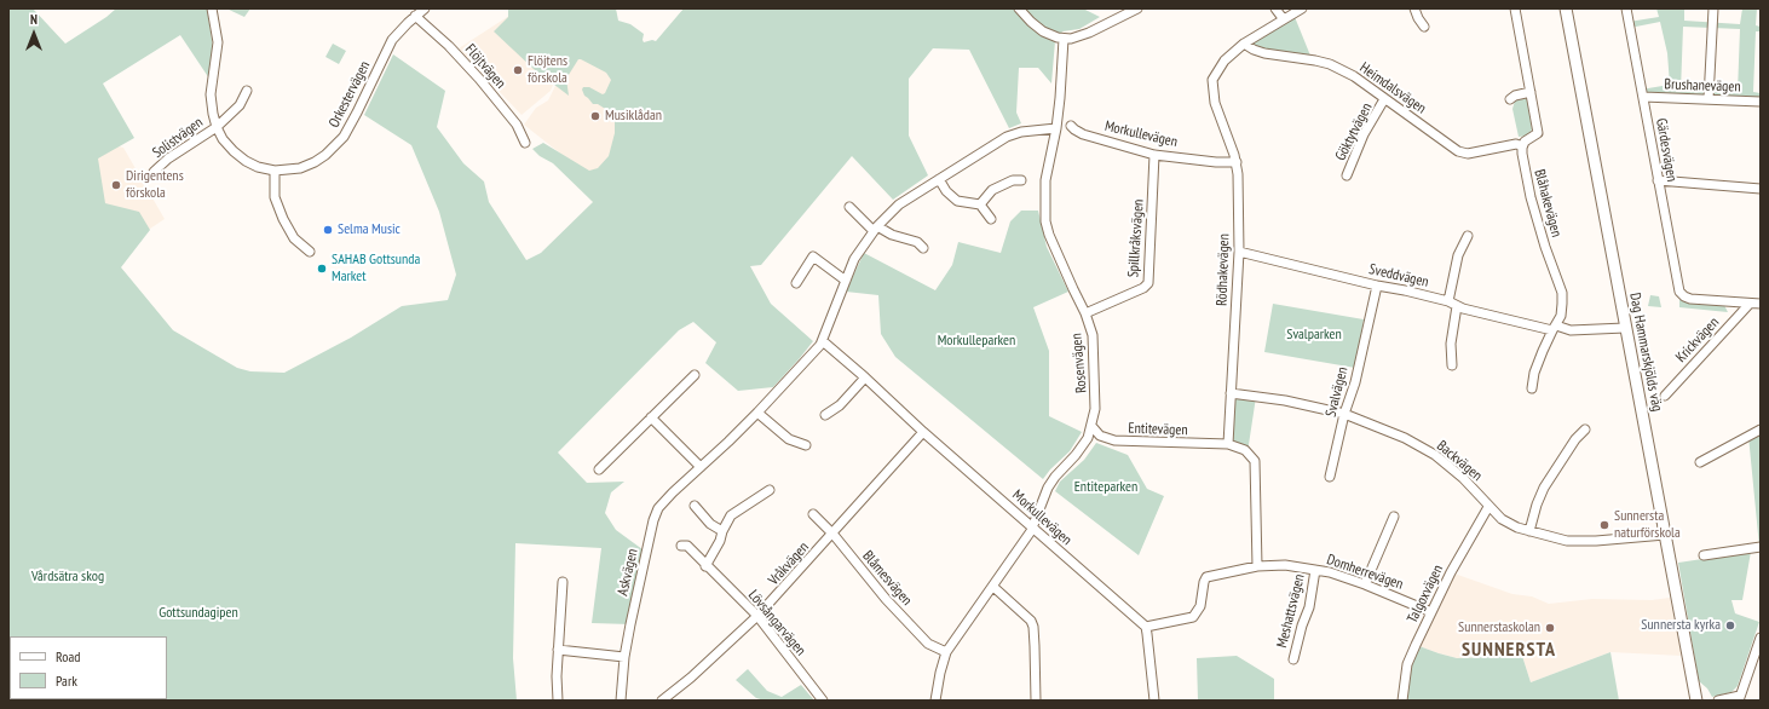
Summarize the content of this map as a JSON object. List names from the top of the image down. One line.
{"streets":{"main road":["Dag Hammarskjölds väg"],"street":["Flöjtvägen","Brushanevägen","Heimdalsvägen","Orkestervägen","Göktytvägen","Morkullevägen","Solistvägen","Gärdesvägen","Blåhakevägen","Spillkråksvägen","Rödhakevägen","Sveddvägen","Krickvägen","Rosenvägen","Svalvägen","Entitevägen","Backvägen","Vråkvägen","Askvägen","Domherrevägen","Blåmesvägen","Talgoxvägen","Meshattsvägen","Lövsångarvägen"]},"crossings":[["Flöjtvägen","Orkestervägen"],["Brushanevägen","Gärdesvägen"],["Heimdalsvägen","Göktytvägen"],["Heimdalsvägen","Blåhakevägen"],["Heimdalsvägen","Rödhakevägen"],["Orkestervägen","Solistvägen"],["Morkullevägen","Spillkråksvägen"],["Morkullevägen","Rödhakevägen"],["Morkullevägen","Rosenvägen"],["Morkullevägen","Vråkvägen"],["Morkullevägen","Askvägen"],["Morkullevägen","Domherrevägen"],["Gärdesvägen","Krickvägen"],["Blåhakevägen","Sveddvägen"],["Spillkråksvägen","Rosenvägen"],["Rödhakevägen","Sveddvägen"],["Rödhakevägen","Entitevägen"],["Rödhakevägen","Backvägen"],["Sveddvägen","Svalvägen"],["Dag Hammarskjölds väg","Backvägen"],["Rosenvägen","Entitevägen"],["Rosenvägen","Blåmesvägen"],["Svalvägen","Backvägen"],["Backvägen","Talgoxvägen"],["Vråkvägen","Blåmesvägen"],["Vråkvägen","Lövsångarvägen"],["Domherrevägen","Talgoxvägen"],["Domherrevägen","Meshattsvägen"]],"districts":["SUNNERSTA"],"parks":["Svalparken","Morkulleparken","Entiteparken","Vårdsätra skog","Gottsundagipen"],"places":["Flöjtens förskola","Musiklådan","Dirigentens förskola","Selma Music","SAHAB Gottsunda Market","Sunnersta naturförskola","Sunnersta kyrka","Sunnerstaskolan"],"legend":["Road","Park"],"north":"top"}
